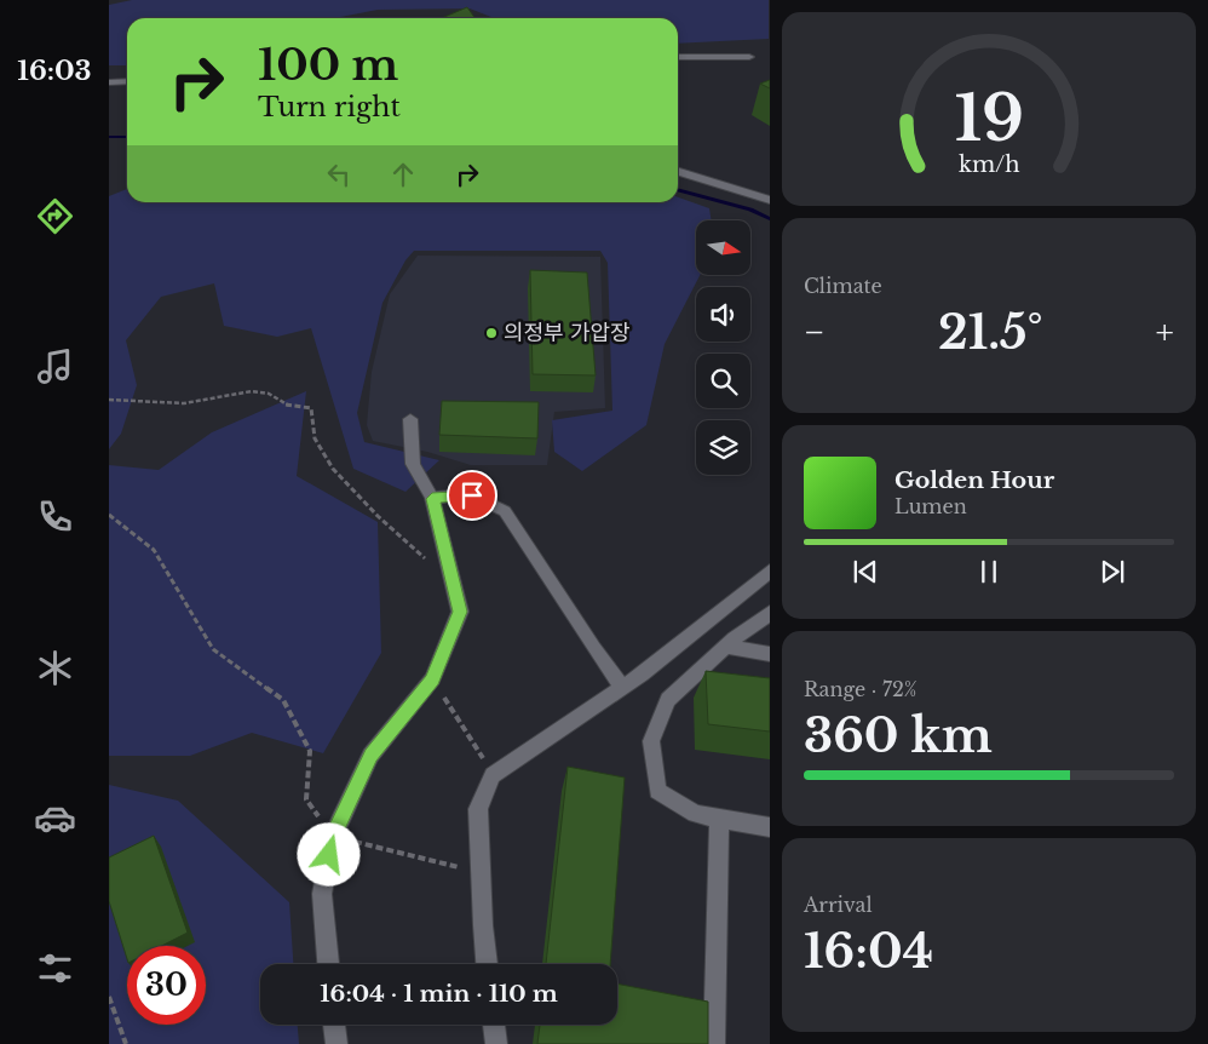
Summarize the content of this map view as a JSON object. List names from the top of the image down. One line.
{"places":["의정부 가압장"],"north":"right","page":{"tabs":"16:03","turn":["100 m","Turn right"],"tile":["Climate",["Range · 72%","360 km"],["Arrival","16:04"]],"heat":["−","21.5°","+"],"song":["Golden Hour","Lumen"],"limit":"30","trip":"16:04 · 1 min · 110 m","gauge":["19","km/h"]}}
